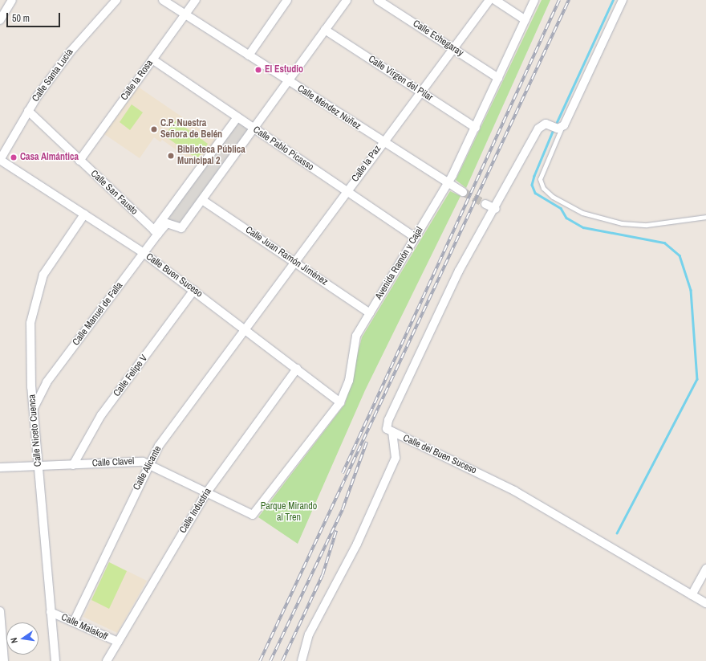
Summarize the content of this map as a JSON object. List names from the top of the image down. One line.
{"streets":{"street":["Calle Echegaray","Calle Santa Lucía","Calle Virgen del Pilar","Calle la Rosa","Calle Méndez Núñez","Calle Pablo Picasso","Calle la Paz","Calle San Fausto","Calle Juan Ramón Jiménez","Avenida Ramón y Cajal","Calle Buen Suceso","Calle Manuel de Falla","Calle Felipe V","Calle Niceto Cuenca","Calle del Buen Suceso","Calle Clavel","Calle Alicante","Calle Industria","Calle Malakoff"]},"crossings":[["Calle Echegaray","Calle la Paz"],["Calle Echegaray","Avenida Ramón y Cajal"],["Calle Santa Lucía","Calle San Fausto"],["Calle Santa Lucía","Calle Buen Suceso"],["Calle Virgen del Pilar","Calle la Paz"],["Calle Virgen del Pilar","Avenida Ramón y Cajal"],["Calle la Rosa","Calle Méndez Núñez"],["Calle la Rosa","Calle Pablo Picasso"],["Calle la Rosa","Calle San Fausto"],["Calle Méndez Núñez","Calle la Paz"],["Calle Méndez Núñez","Avenida Ramón y Cajal"],["Calle Pablo Picasso","Calle la Paz"],["Calle Pablo Picasso","Avenida Ramón y Cajal"],["Calle la Paz","Calle Juan Ramón Jiménez"],["Calle la Paz","Calle Buen Suceso"],["Calle la Paz","Calle Alicante"],["Calle San Fausto","Calle Manuel de Falla"],["Calle Juan Ramón Jiménez","Avenida Ramón y Cajal"],["Calle Juan Ramón Jiménez","Calle Manuel de Falla"],["Avenida Ramón y Cajal","Calle Buen Suceso"],["Avenida Ramón y Cajal","Calle Clavel"],["Calle Buen Suceso","Calle Manuel de Falla"],["Calle Buen Suceso","Calle Felipe V"],["Calle Buen Suceso","Calle Niceto Cuenca"],["Calle Buen Suceso","Calle Alicante"],["Calle Buen Suceso","Calle Industria"],["Calle Manuel de Falla","Calle Niceto Cuenca"],["Calle Felipe V","Calle Clavel"],["Calle Niceto Cuenca","Calle Clavel"],["Calle Niceto Cuenca","Calle Malakoff"],["Calle Clavel","Calle Alicante"],["Calle Clavel","Calle Industria"],["Calle Alicante","Calle Malakoff"],["Calle Industria","Calle Malakoff"]],"parks":["Parque Mirando al Tren"],"places":["El Estudio","C.P. Nuestra Señora de Belén","Biblioteca Pública Municipal 2","Casa Almántica"],"scale_bar":"50 m","north":"left"}
